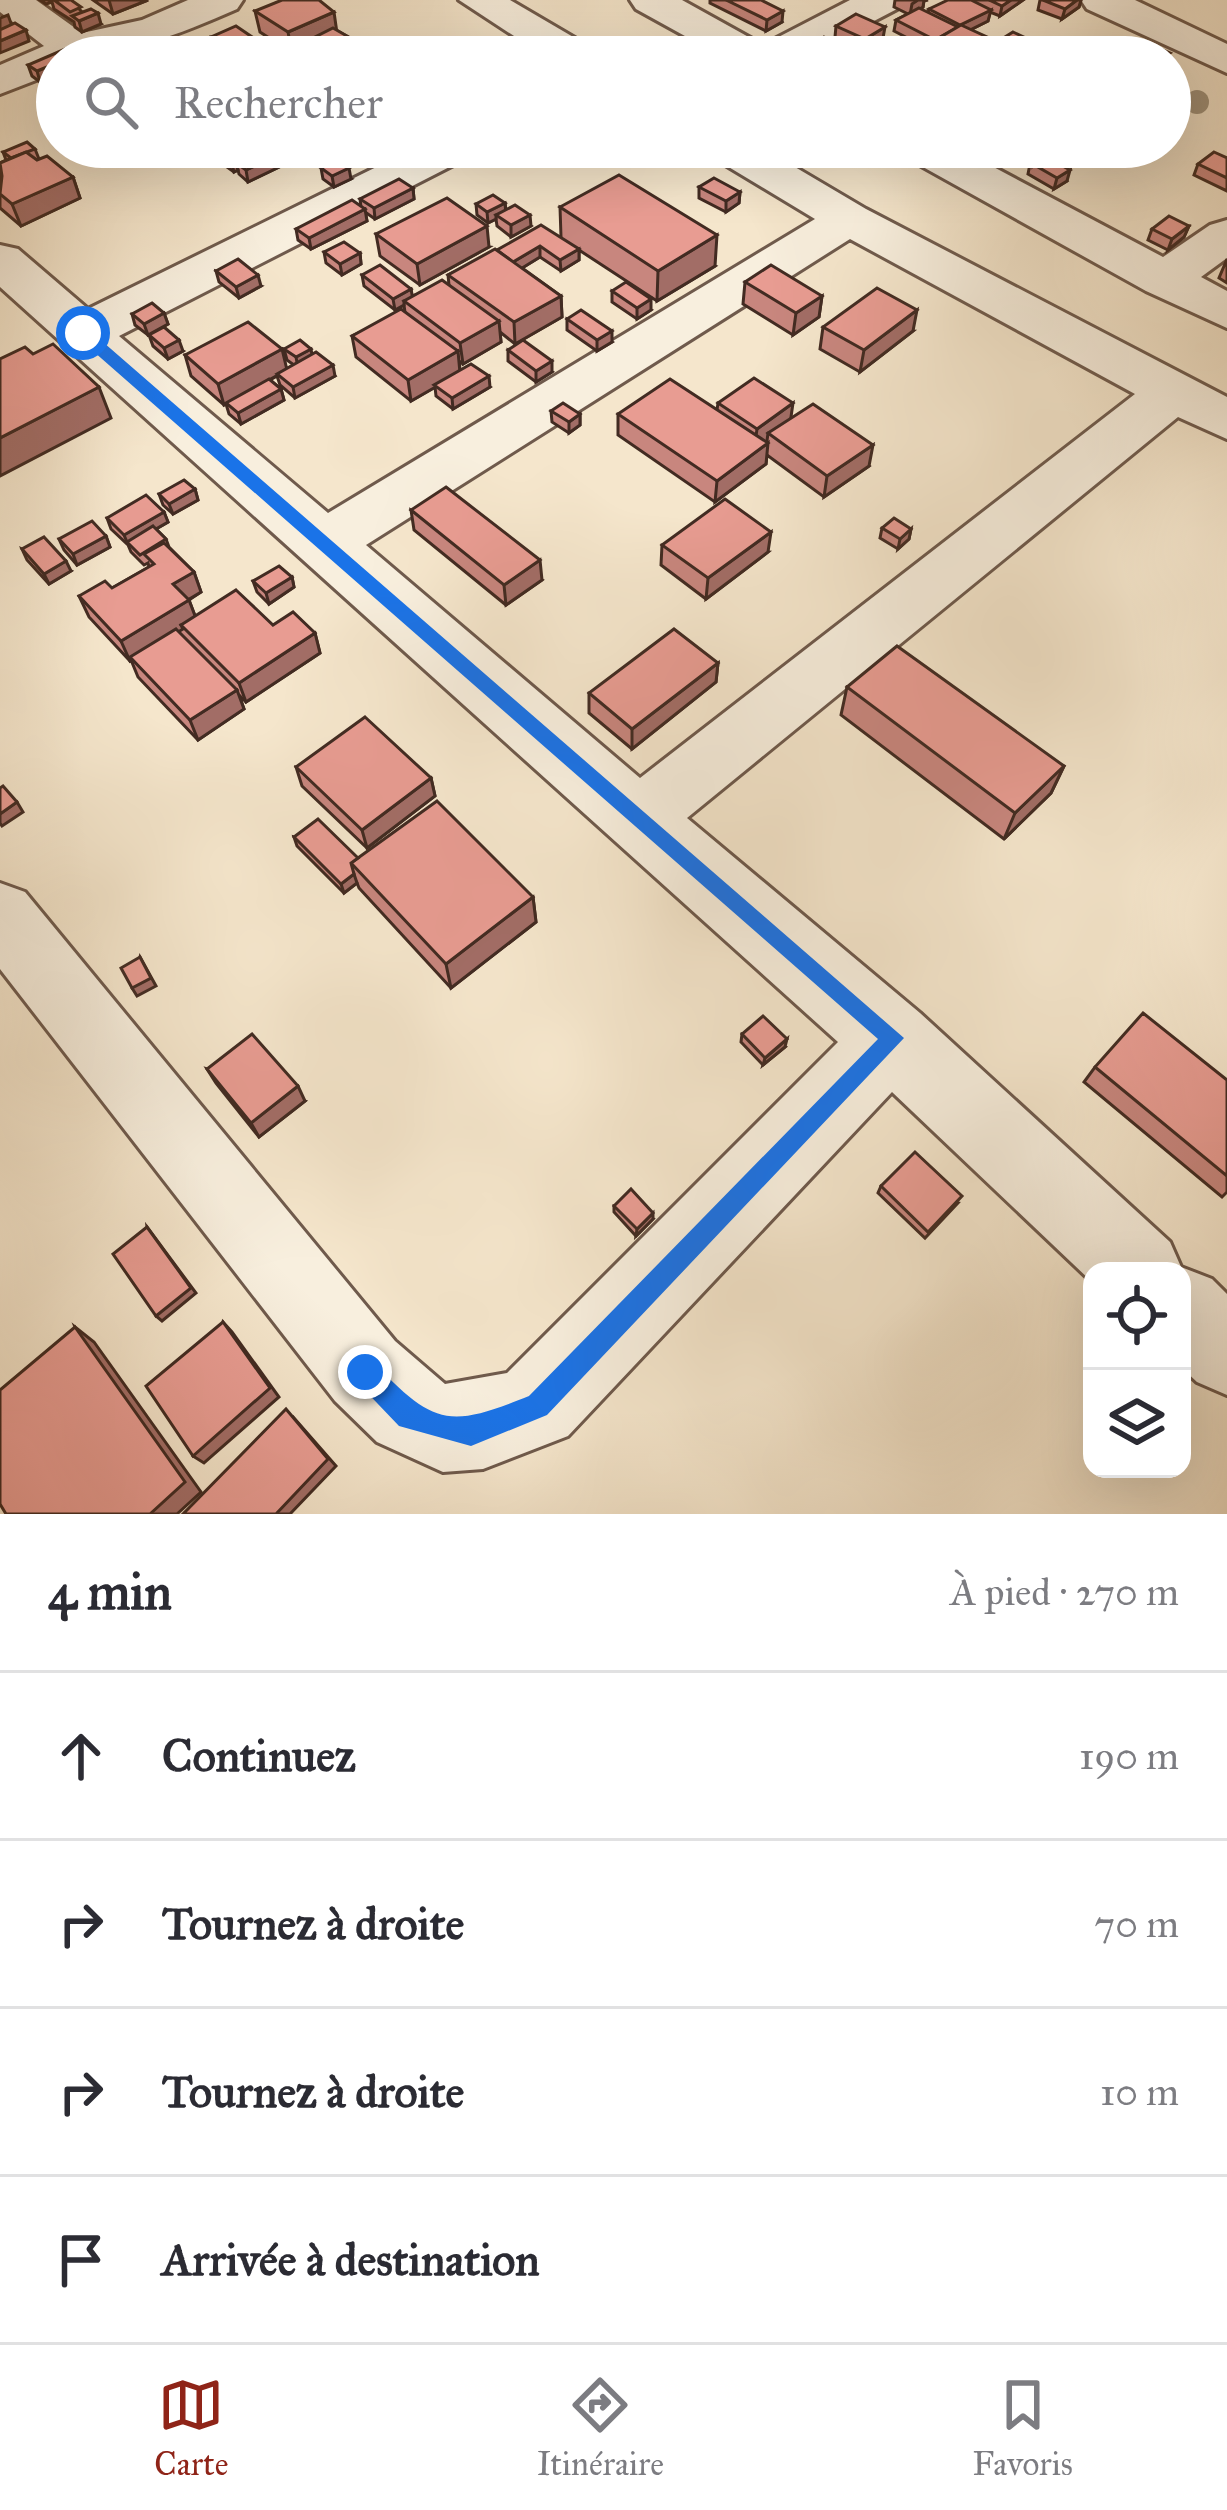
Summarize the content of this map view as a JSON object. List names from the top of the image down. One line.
{"page":{"search":"Rechercher","heading":["4 min","À pied · 270 m"],"list":[["Continuez","190 m"],["Tournez à droite","70 m"],["Tournez à droite","10 m"],"Arrivée à destination"],"nav":["Carte","Itinéraire","Favoris"]}}
